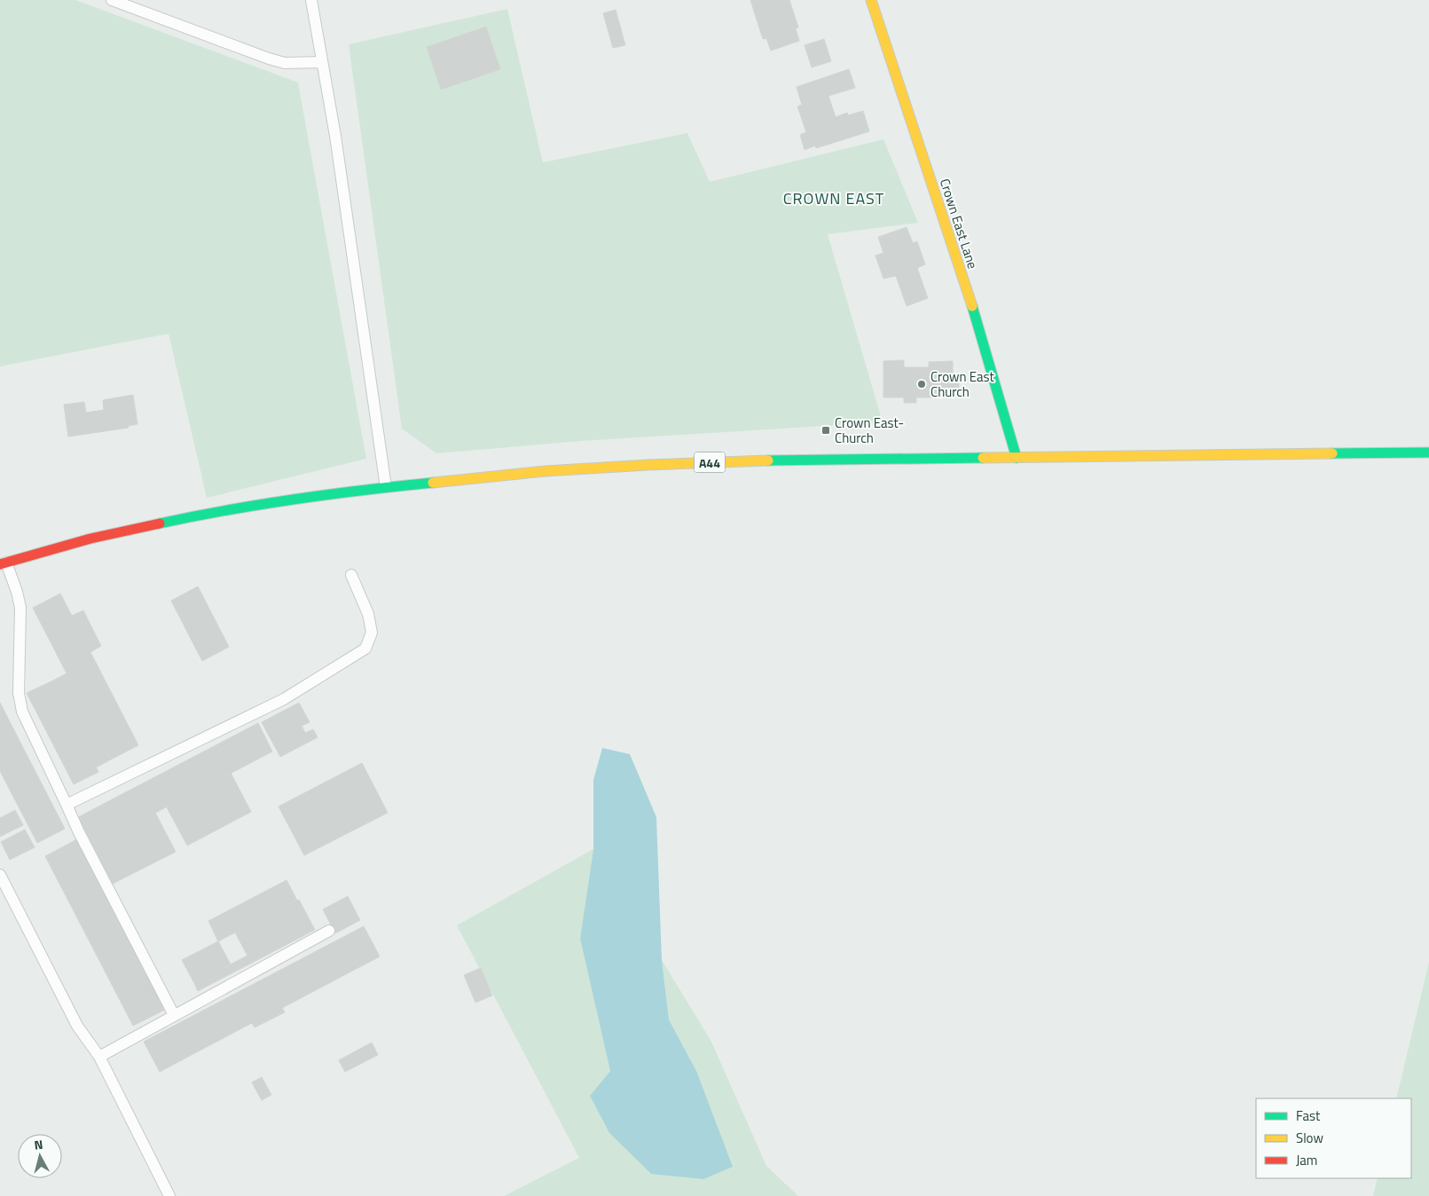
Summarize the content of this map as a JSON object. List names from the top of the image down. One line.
{"streets":{"main road":["Crown East Lane","A44"]},"crossings":[["Crown East Lane","A44"]],"districts":["CROWN EAST"],"places":{"other":["Crown East Church"],"transit":["Crown East- Church"]},"legend":["Fast","Slow","Jam"],"north":"top"}
